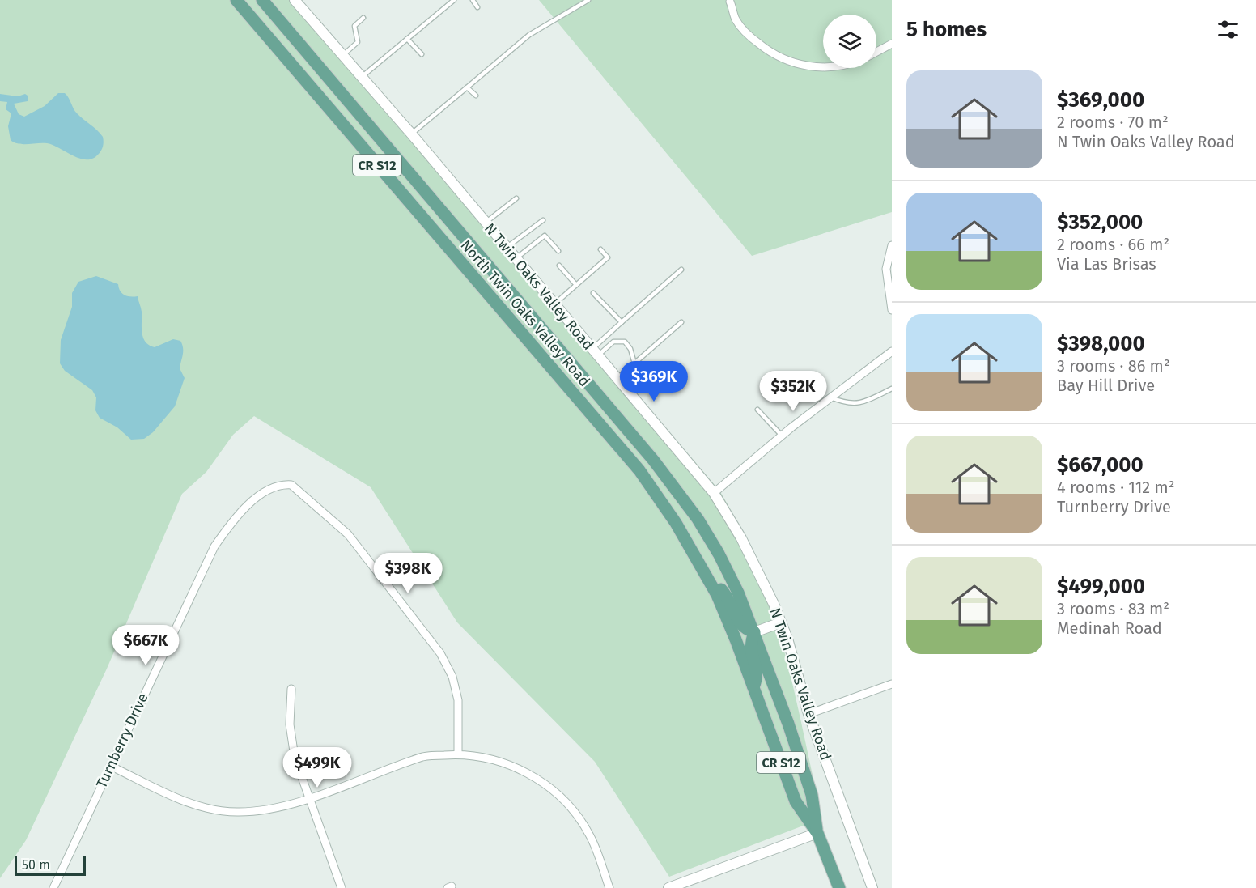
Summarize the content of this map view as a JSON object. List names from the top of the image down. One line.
{"streets":{"main road":["CR S12","North Twin Oaks Valley Road"],"street":["N Twin Oaks Valley Road","Turnberry Drive"]},"scale_bar":"50 m","page":{"heading":"5 homes","list":[{"name":"$369,000","note":"2 rooms · 70 m² · N Twin Oaks Valley Road"},{"name":"$352,000","note":"2 rooms · 66 m² · Via Las Brisas"},{"name":"$398,000","note":"3 rooms · 86 m² · Bay Hill Drive"},{"name":"$667,000","note":"4 rooms · 112 m² · Turnberry Drive"},{"name":"$499,000","note":"3 rooms · 83 m² · Medinah Road"}],"price":["$369K","$352K","$398K","$667K","$499K"],"scale":"50 m"}}
